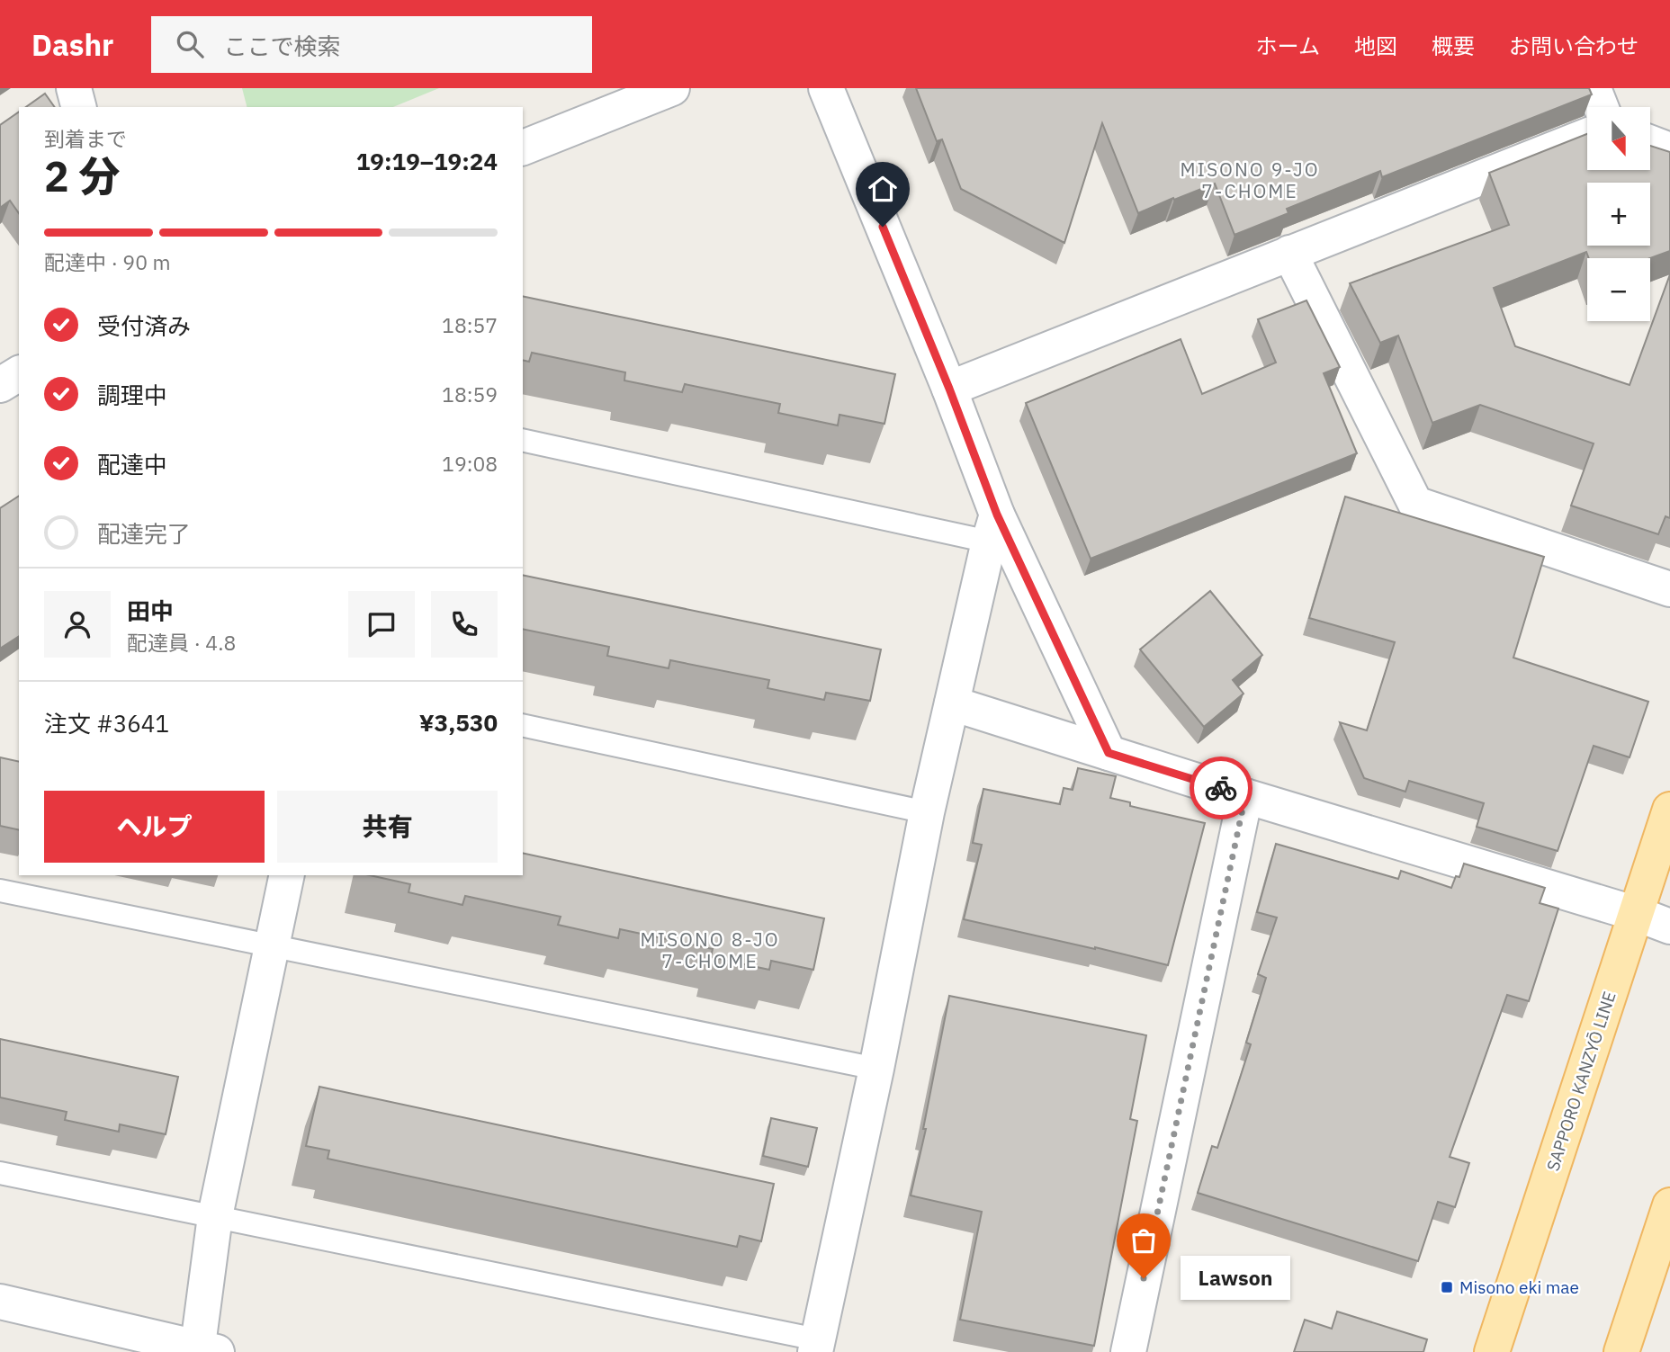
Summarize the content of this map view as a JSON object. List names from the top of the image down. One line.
{"streets":{"main road":["SAPPORO KANZYŌ LINE"]},"districts":["MISONO 9-JO 7-CHOME","MISONO 8-JO 7-CHOME"],"places":{"other":["Lawson"],"transit":["Misono eki mae"]},"north":"bottom","page":{"header":"Dashr","search":"ここで検索","nav":["ホーム","地図","概要","お問い合わせ"],"map_buttons":["+","−"],"heading":["2 分","到着まで","19:19–19:24"],"panel":["田中","配達員 · 4.8","注文 #3641","¥3,530"],"bar":"配達中 · 90 m","list":[["受付済み","18:57"],["調理中","18:59"],["配達中","19:08"],"配達完了"],"buttons":["ヘルプ","共有"],"bubble":"Lawson"}}
